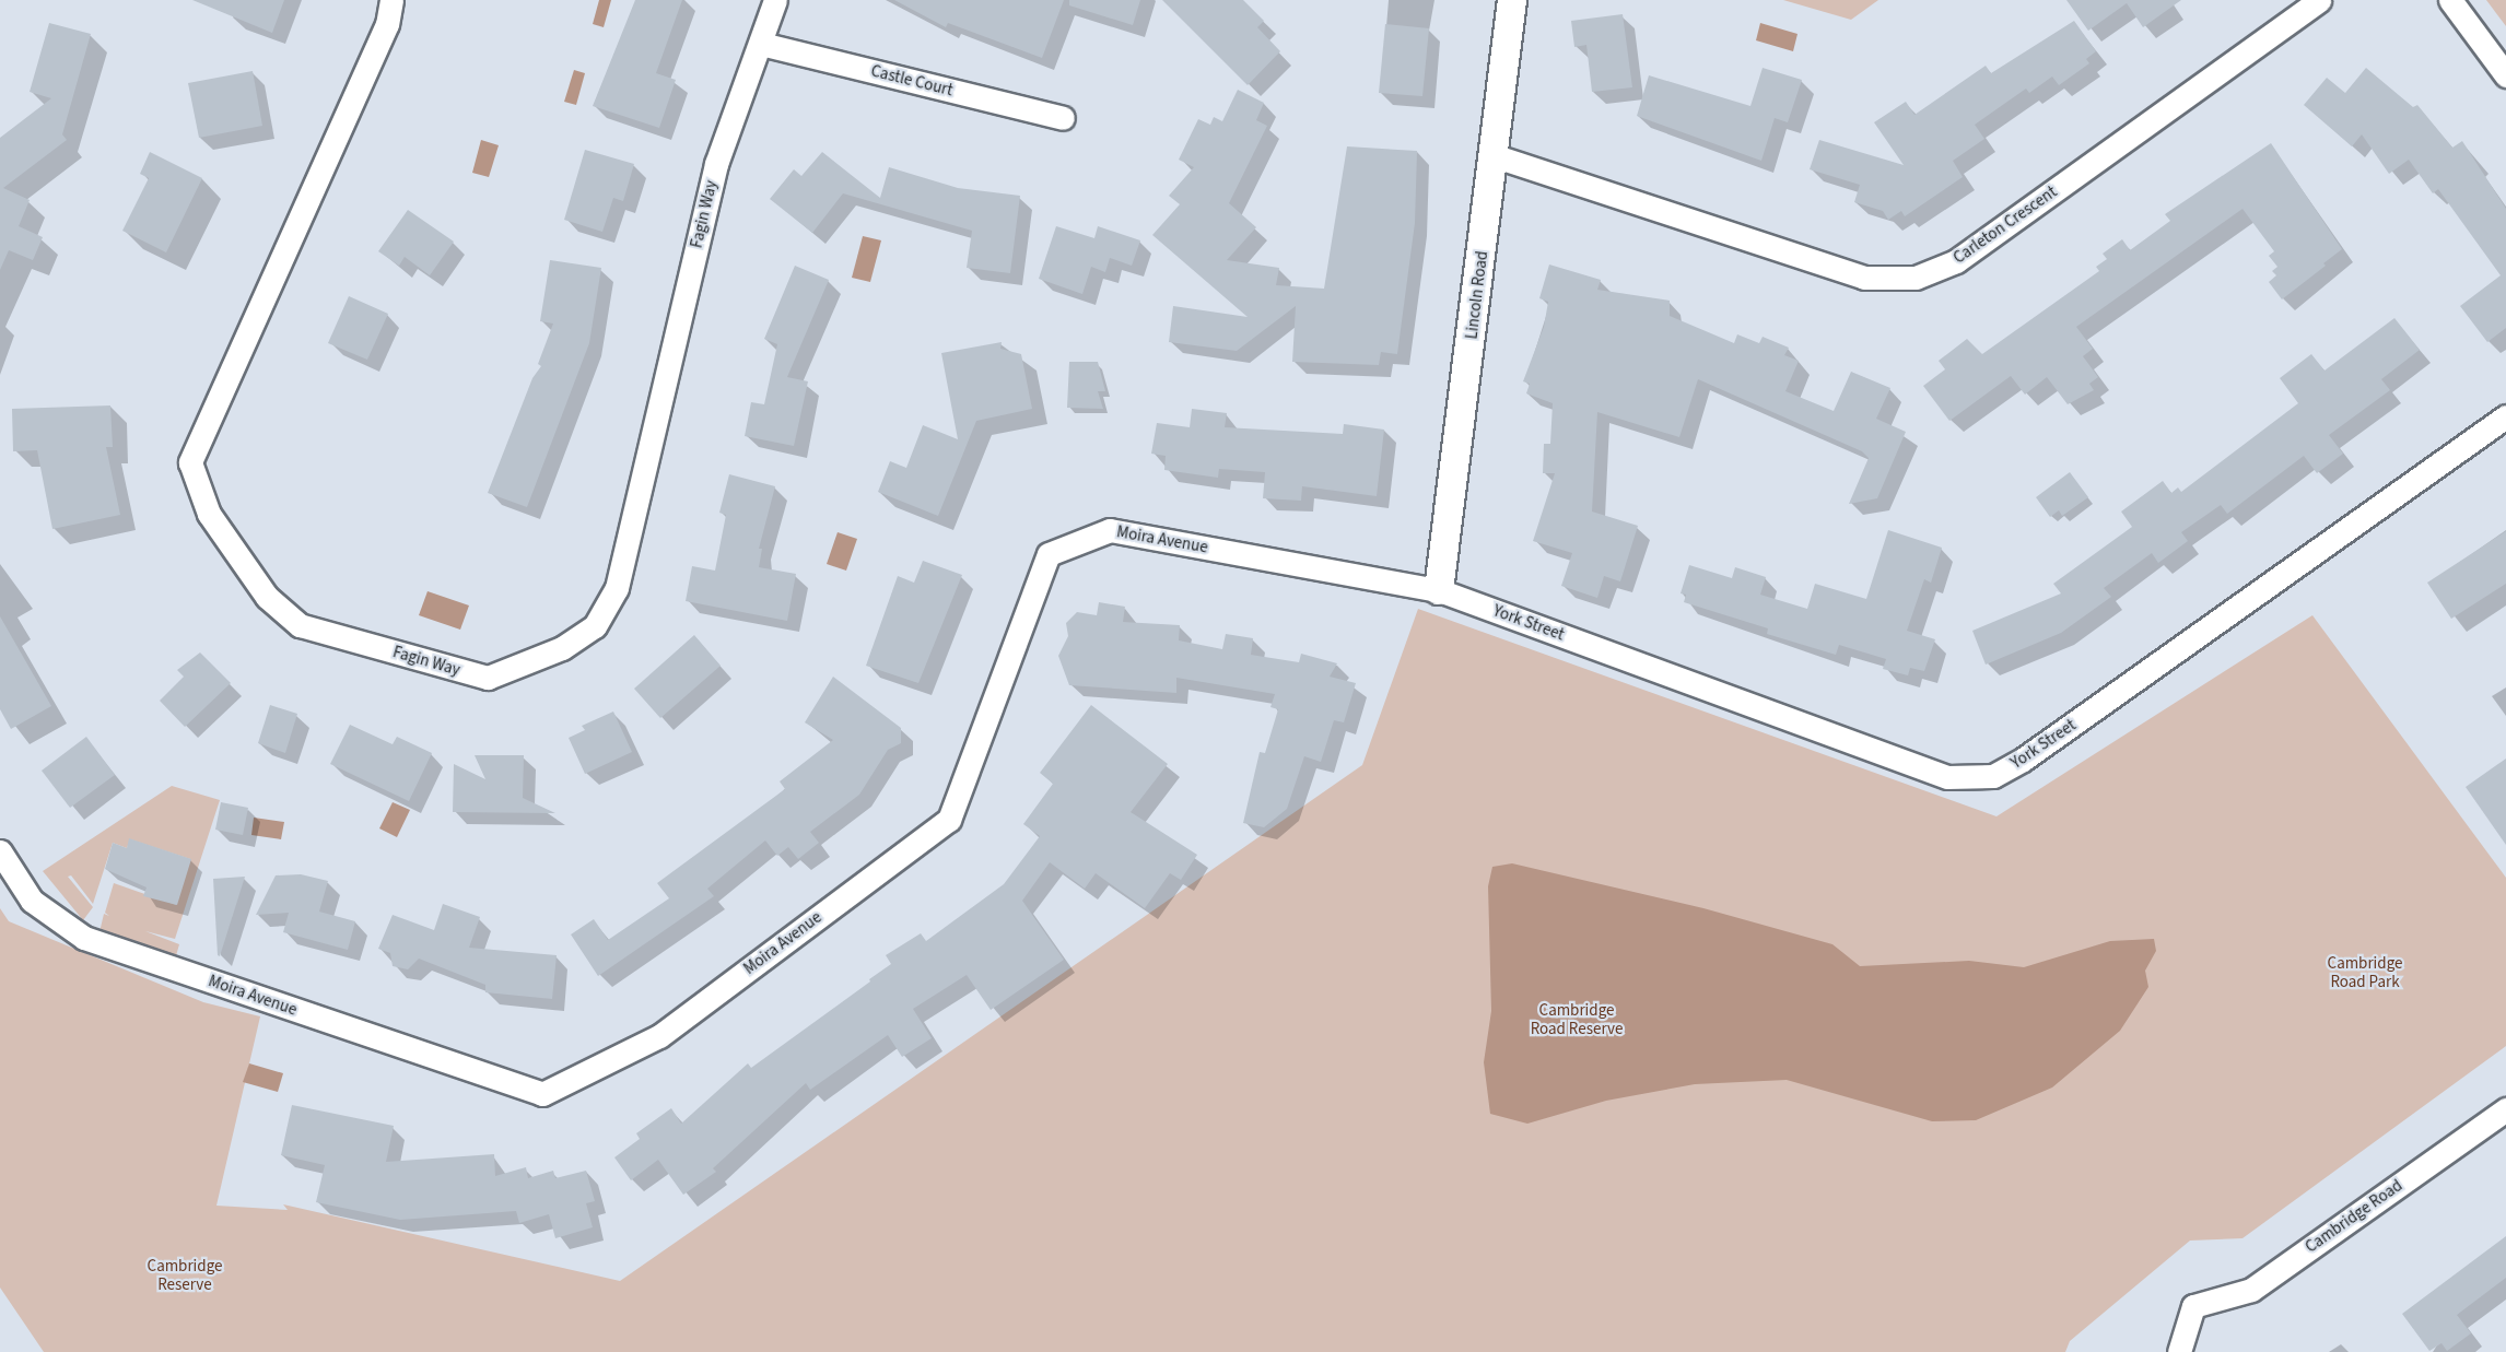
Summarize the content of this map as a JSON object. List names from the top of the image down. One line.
{"streets":{"street":["Castle Court","Fagin Way","Carleton Crescent","Lincoln Road","Moira Avenue","York Street","Cambridge Road"]},"crossings":[["Castle Court","Fagin Way"],["Carleton Crescent","Lincoln Road"],["Lincoln Road","Moira Avenue"],["Lincoln Road","York Street"],["Moira Avenue","York Street"]],"parks":["Cambridge Road Park","Cambridge Road Reserve","Cambridge Reserve"]}
